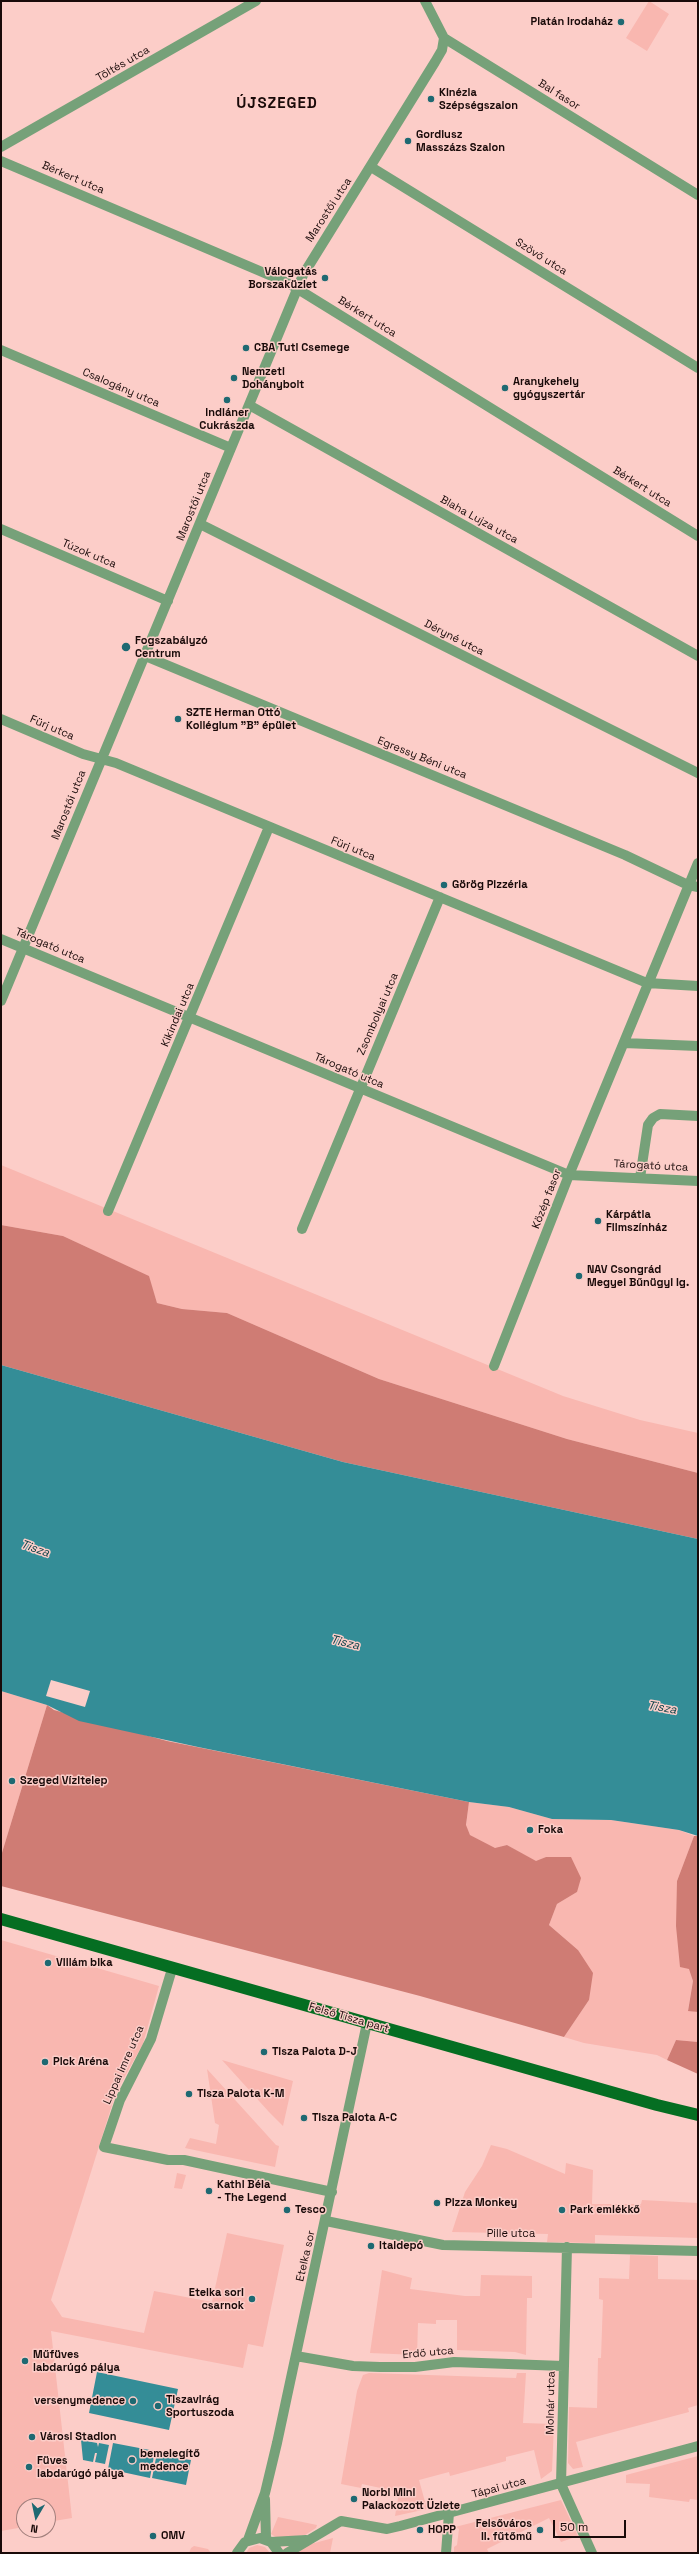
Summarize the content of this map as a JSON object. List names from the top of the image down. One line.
{"streets":{"main road":["Felső Tisza part"],"street":["Töltés utca","Bal fasor","Bérkert utca","Marostői utca","Szövő utca","Csalogány utca","Blaha Lujza utca","Túzok utca","Déryné utca","Fürj utca","Egressy Béni utca","Tárogató utca","Zsombolyai utca","Kikindai utca","Közép fasor","Lippai Imre utca","Pille utca","Etelka sor","Erdő utca","Molnár utca","Tápai utca"]},"crossings":[["Bal fasor","Marostői utca"],["Bérkert utca","Marostői utca"],["Marostői utca","Szövő utca"],["Marostői utca","Csalogány utca"],["Marostői utca","Blaha Lujza utca"],["Marostői utca","Túzok utca"],["Marostői utca","Déryné utca"],["Marostői utca","Fürj utca"],["Marostői utca","Egressy Béni utca"],["Marostői utca","Tárogató utca"],["Fürj utca","Zsombolyai utca"],["Fürj utca","Kikindai utca"],["Fürj utca","Közép fasor"],["Egressy Béni utca","Közép fasor"],["Tárogató utca","Zsombolyai utca"],["Tárogató utca","Kikindai utca"],["Tárogató utca","Közép fasor"],["Felső Tisza part","Lippai Imre utca"],["Felső Tisza part","Etelka sor"],["Lippai Imre utca","Etelka sor"],["Pille utca","Etelka sor"],["Pille utca","Molnár utca"],["Etelka sor","Erdő utca"],["Etelka sor","Tápai utca"],["Erdő utca","Molnár utca"],["Molnár utca","Tápai utca"]],"districts":["ÚJSZEGED"],"water":["Tisza"],"places":["Platán Irodaház","Kinézia Szépségszalon","Gordiusz Masszázs Szalon","Válogatás Borszaküzlet","CBA Tuti Csemege","Nemzeti Dohánybolt","Aranykehely gyógyszertár","Indiáner Cukrászda","Fogszabályzó Centrum","SZTE Herman Ottó Kollégium \"B\" épület","Görög Pizzéria","Kárpátia Filmszínház","NAV Csongrád Megyei Bűnügyi Ig.","Szeged Vízitelep","Foka","Villám bika","Tisza Palota D-J","Pick Aréna","Tisza Palota K-M","Tisza Palota A-C","Kathi Béla - The Legend","Pizza Monkey","Tesco","Park emlékkő","Italdepó","Etelka sori csarnok","Műfüves labdarúgó pálya","versenymedence","Tiszavirág Sportuszoda","Városi Stadion","bemelegítő medence","Füves labdarúgó pálya","Norbi Mini Palackozott Üzlete","HOPP","Felsőváros II. fűtőmű","OMV"],"scale_bar":"50 m","north":"bottom"}
